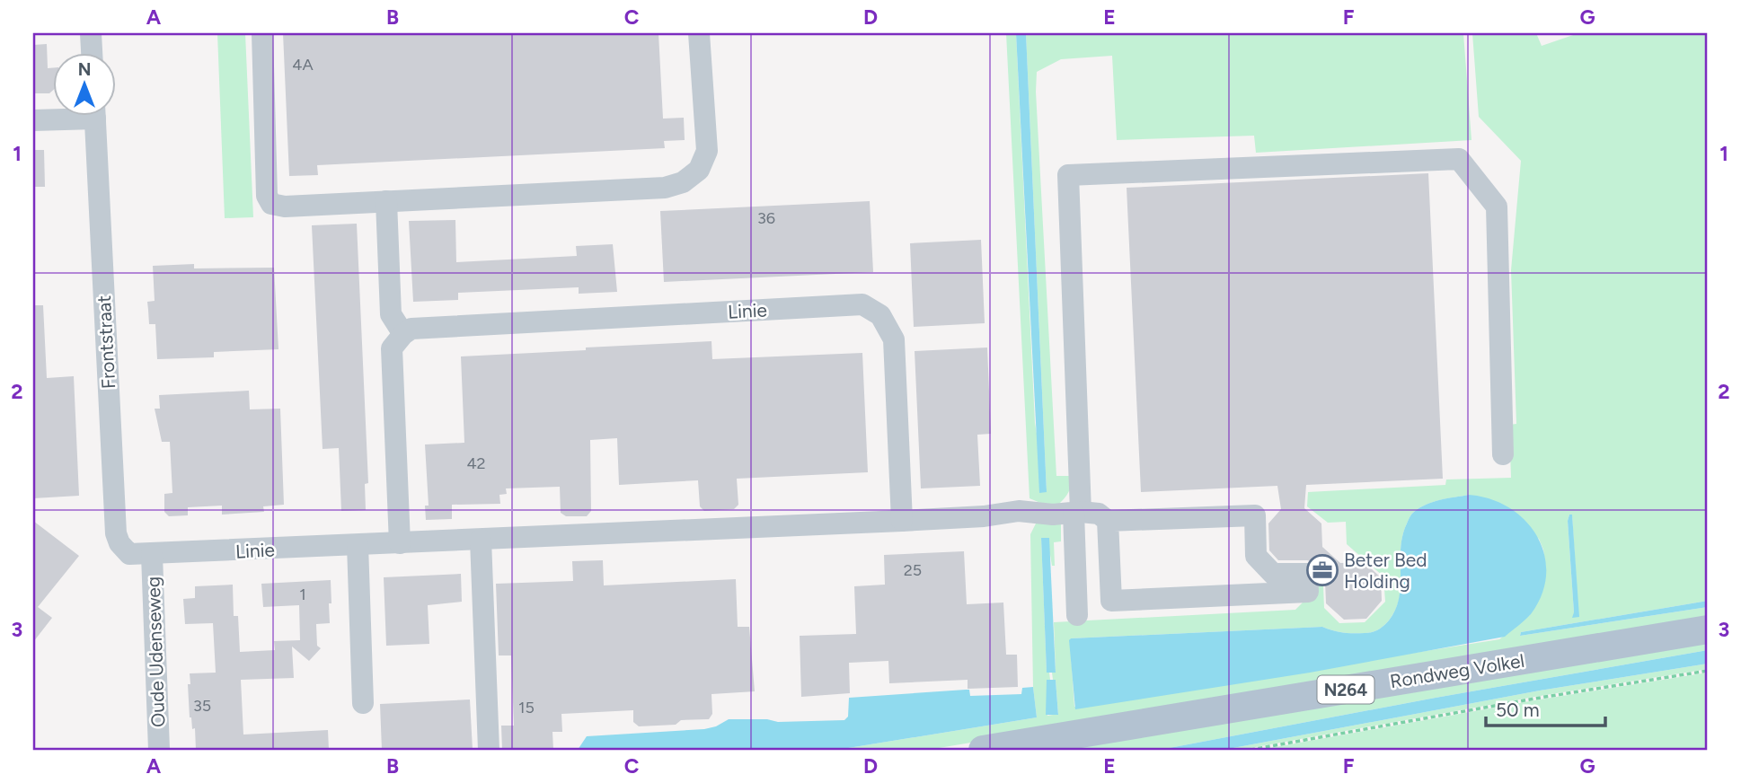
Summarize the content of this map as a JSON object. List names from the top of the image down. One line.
{"streets":{"main road":["Rondweg Volkel","N264"],"street":["Linie","Frontstraat","Oude Udenseweg"]},"crossings":[["Linie","Frontstraat"],["Linie","Oude Udenseweg"],["Frontstraat","Oude Udenseweg"]],"places":{"office":["Beter Bed Holding"]},"house_numbers":["4A","36","42","25","1","35","15"],"scale_bar":"50 m","north":"top","grid":{"columns":["A","B","C","D","E","F","G"],"rows":["1","2","3"]}}
